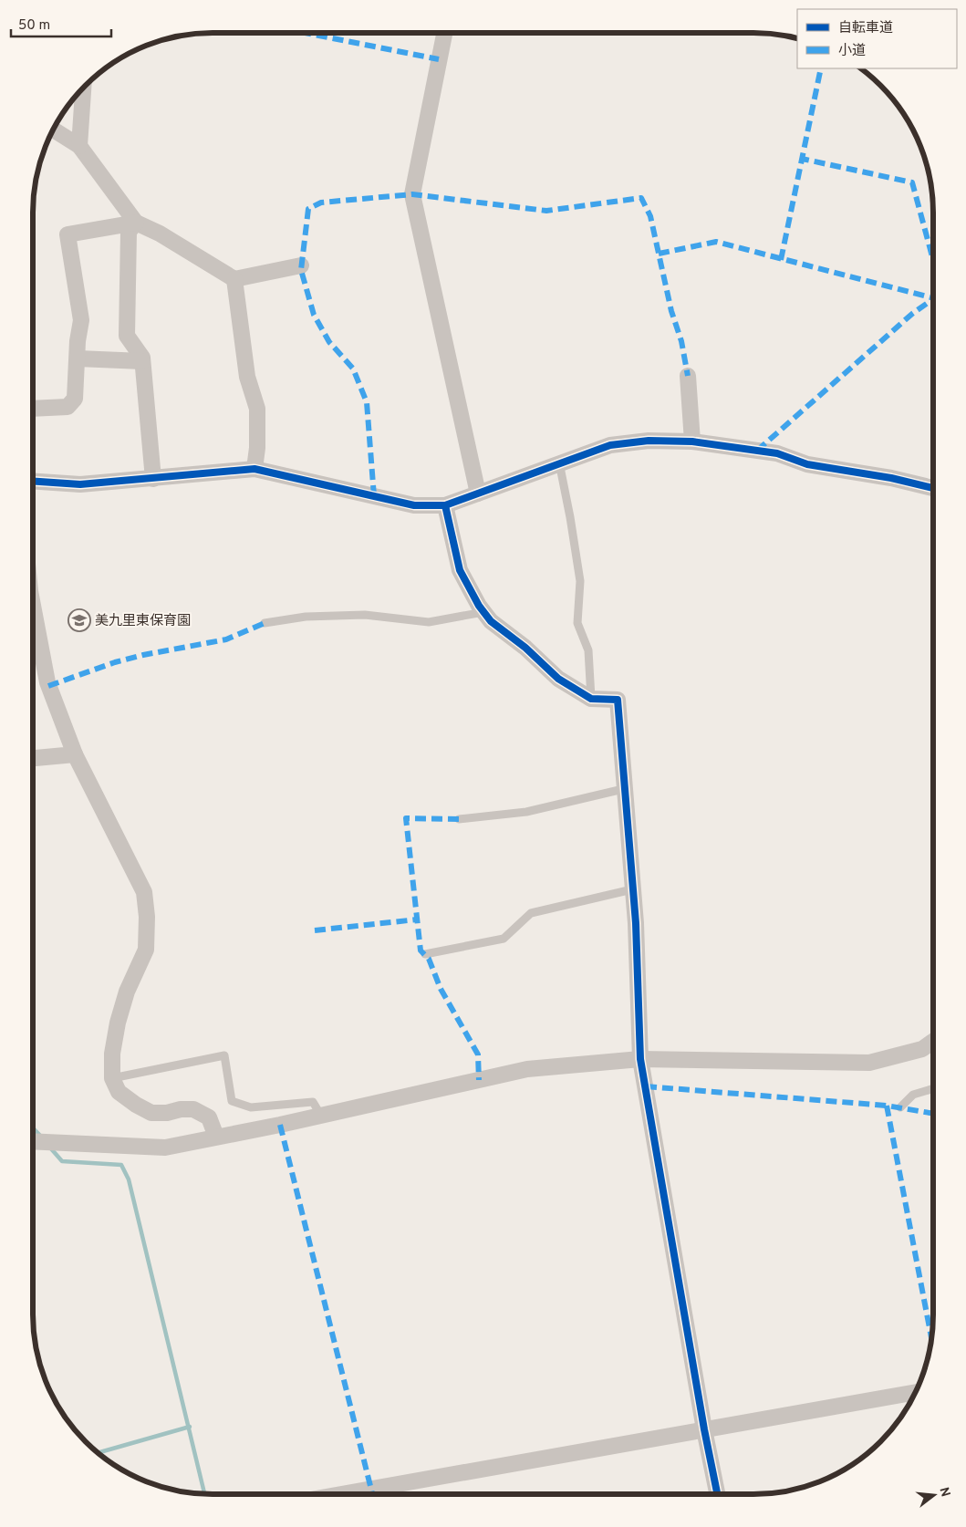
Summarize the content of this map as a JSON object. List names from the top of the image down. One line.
{"places":{"school or university":["美九里東保育園"]},"legend":["自転車道","小道"],"scale_bar":"50 m","north":"right"}
